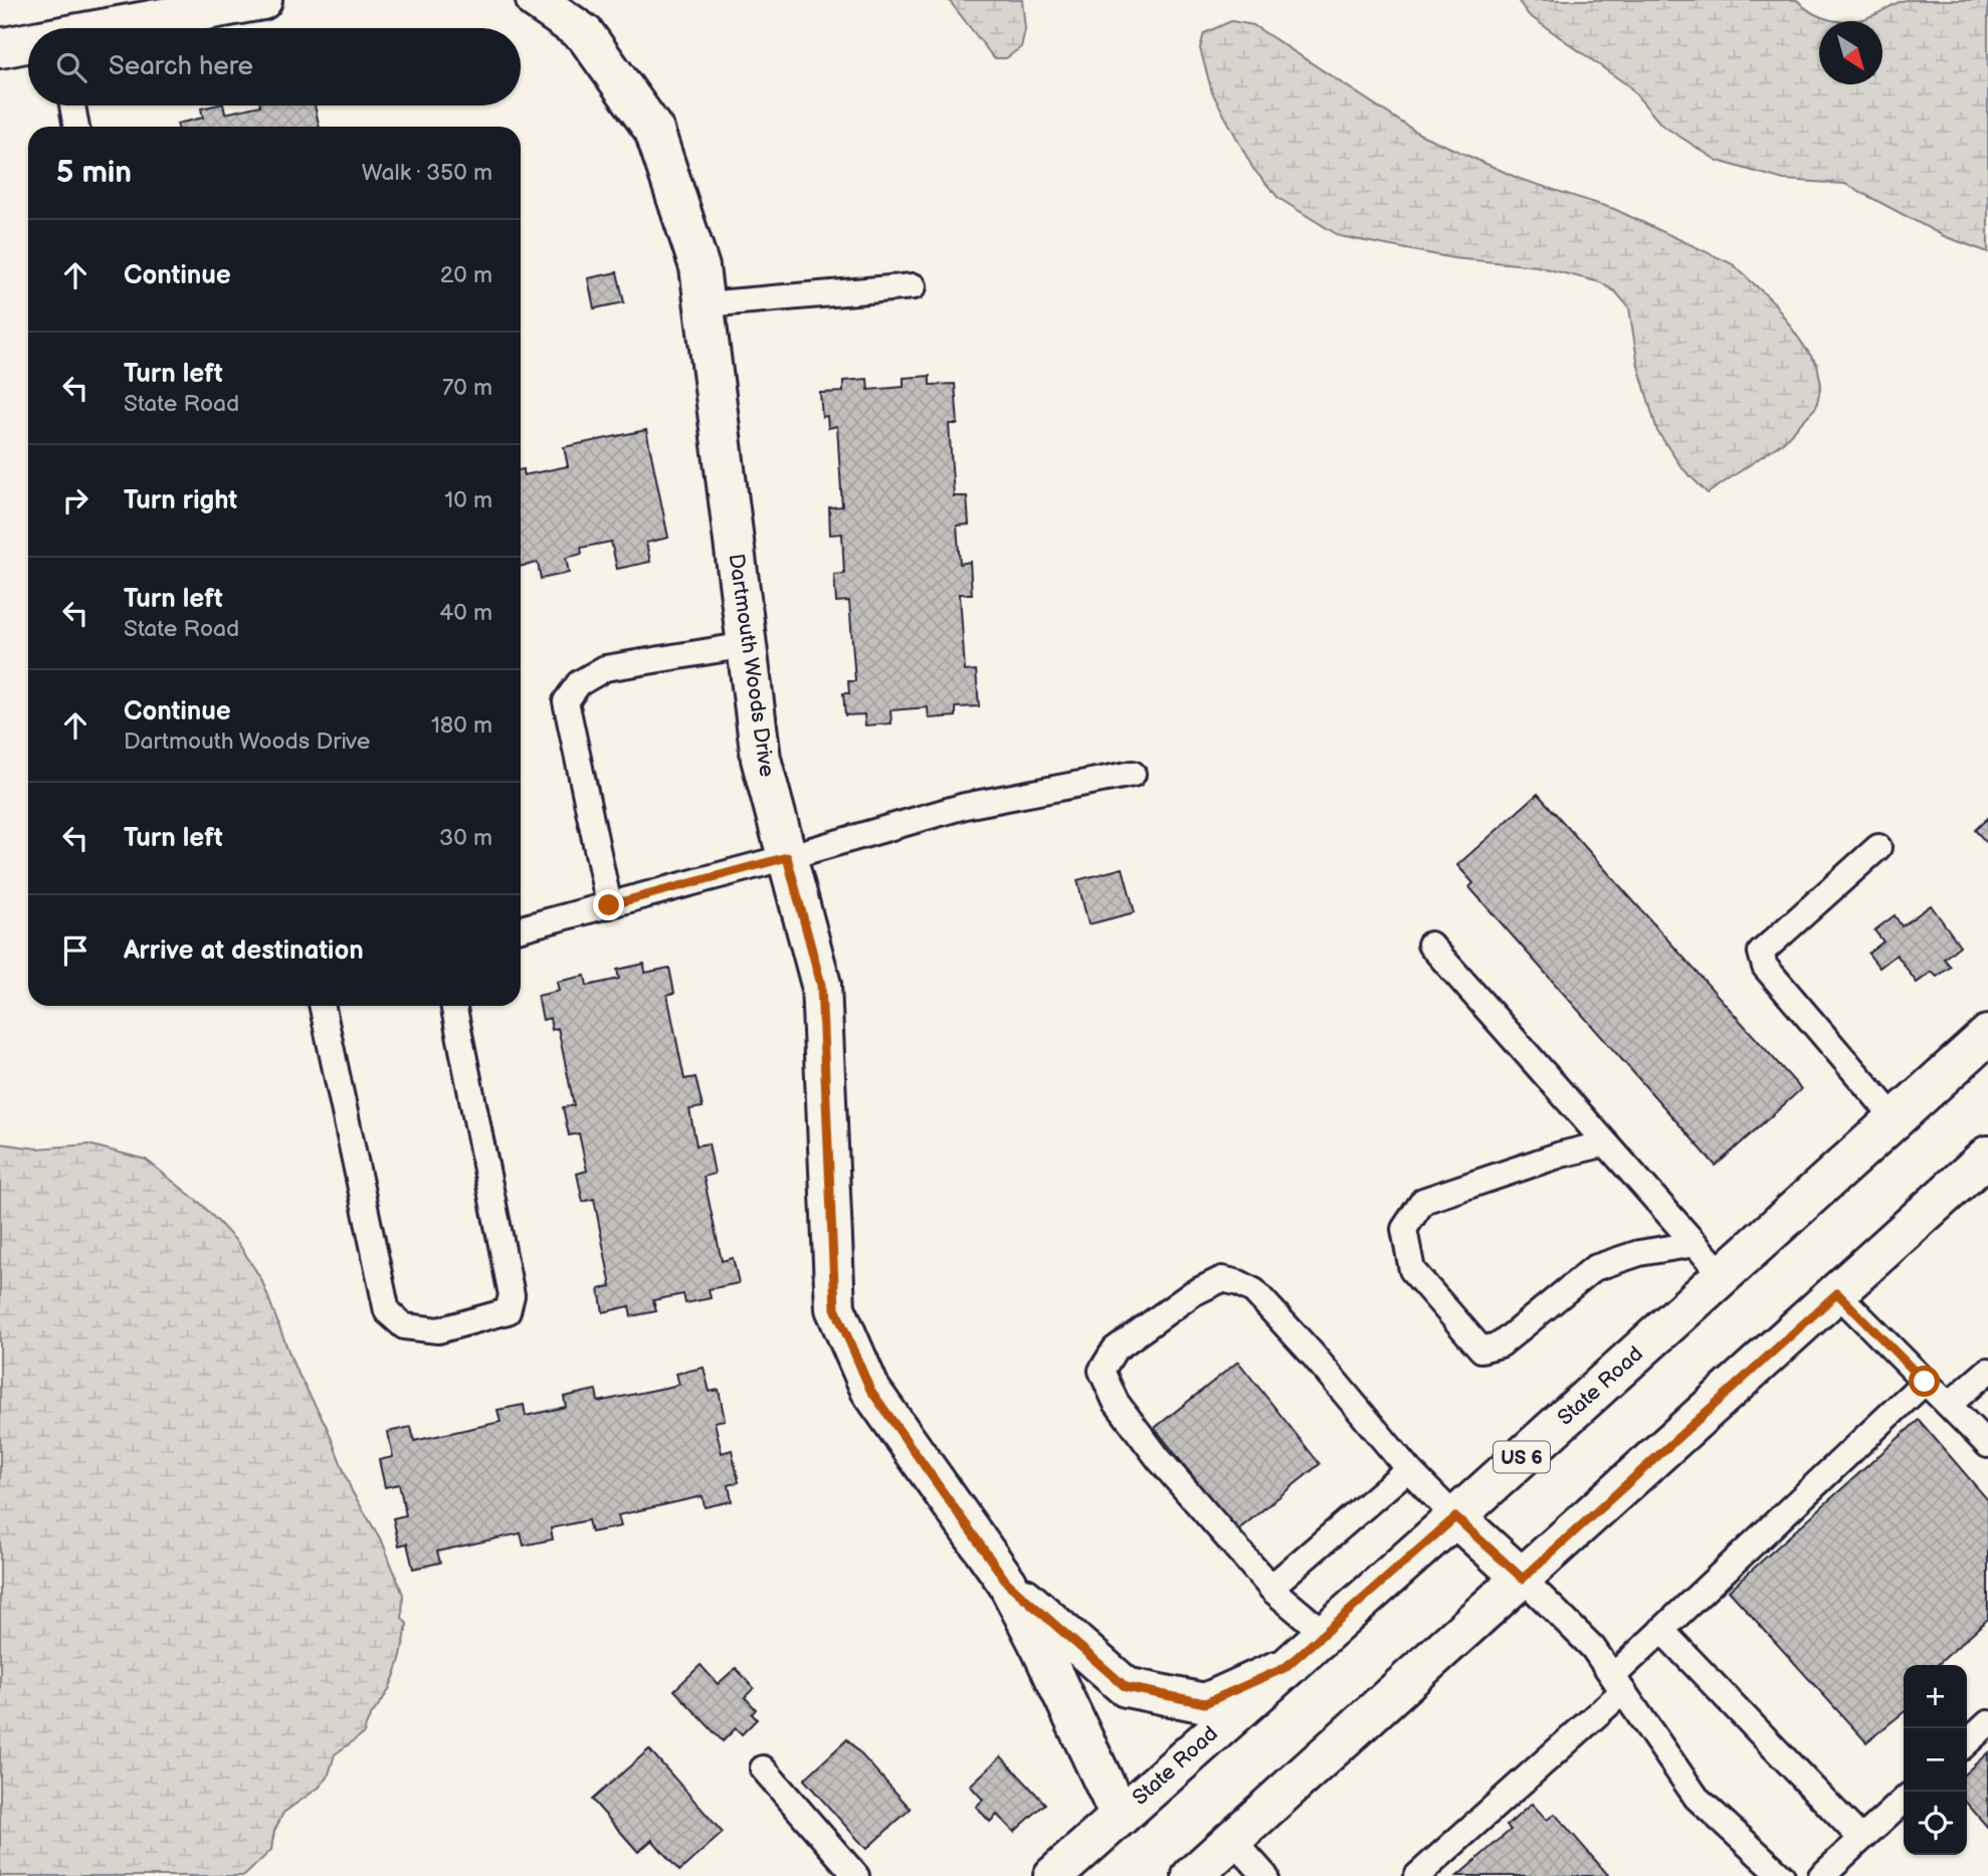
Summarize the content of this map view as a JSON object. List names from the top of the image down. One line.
{"streets":{"street":["Dartmouth Woods Drive","State Road","US 6"]},"crossings":[["Dartmouth Woods Drive","State Road"]],"north":"bottom right","page":{"search":"Search here","heading":["5 min","Walk · 350 m"],"list":[["Continue","20 m"],["Turn left","State Road","70 m"],["Turn right","10 m"],["Turn left","State Road","40 m"],["Continue","Dartmouth Woods Drive","180 m"],["Turn left","30 m"],"Arrive at destination"],"map_buttons":["+","−"]}}
